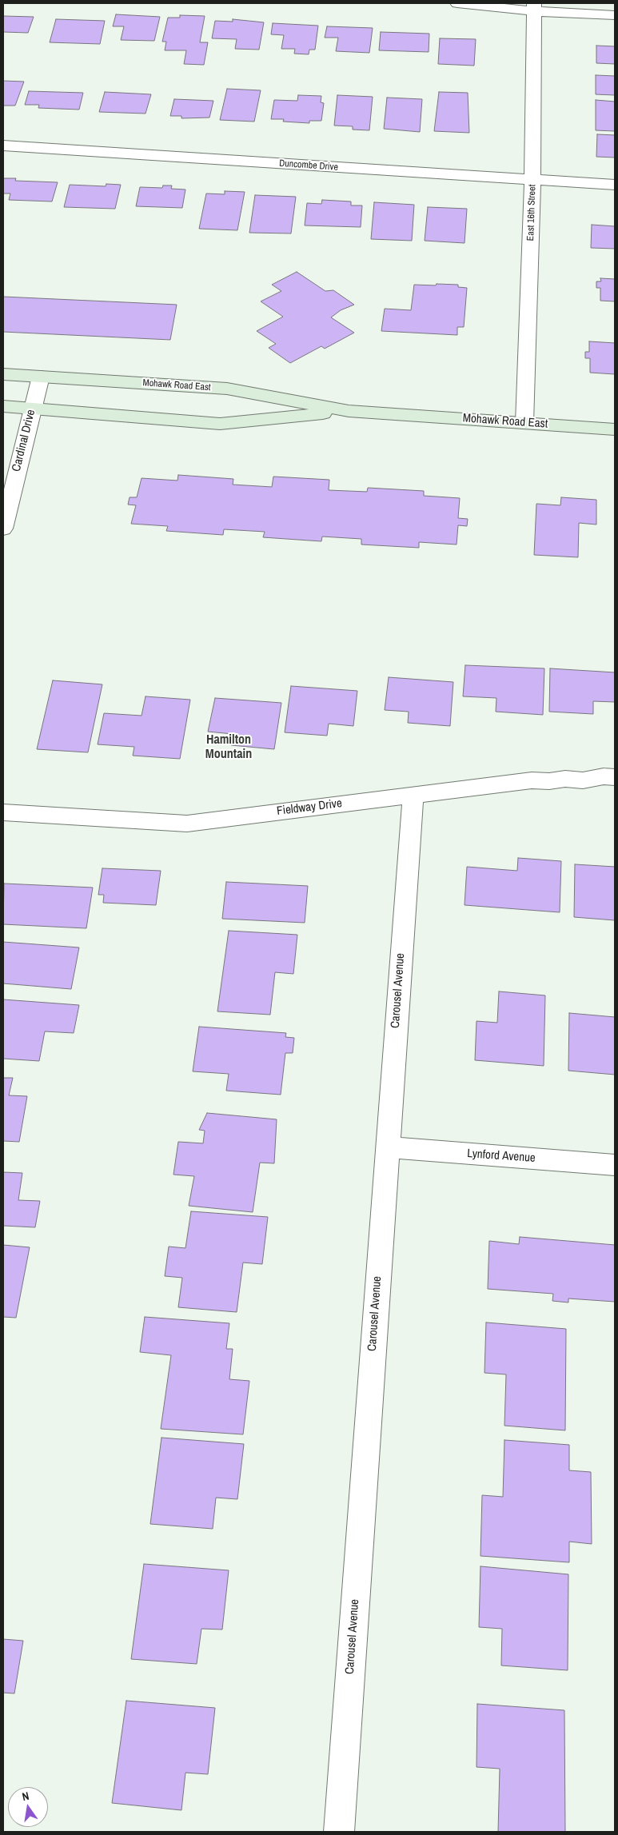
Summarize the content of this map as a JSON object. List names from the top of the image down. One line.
{"streets":{"main road":["Mohawk Road East"],"street":["Duncombe Drive","East 16th Street","Cardinal Drive","Fieldway Drive","Carousel Avenue","Lynford Avenue"]},"crossings":[["Duncombe Drive","East 16th Street"],["East 16th Street","Mohawk Road East"],["Mohawk Road East","Cardinal Drive"],["Fieldway Drive","Carousel Avenue"],["Carousel Avenue","Lynford Avenue"]],"districts":["Hamilton Mountain"],"north":"top"}
